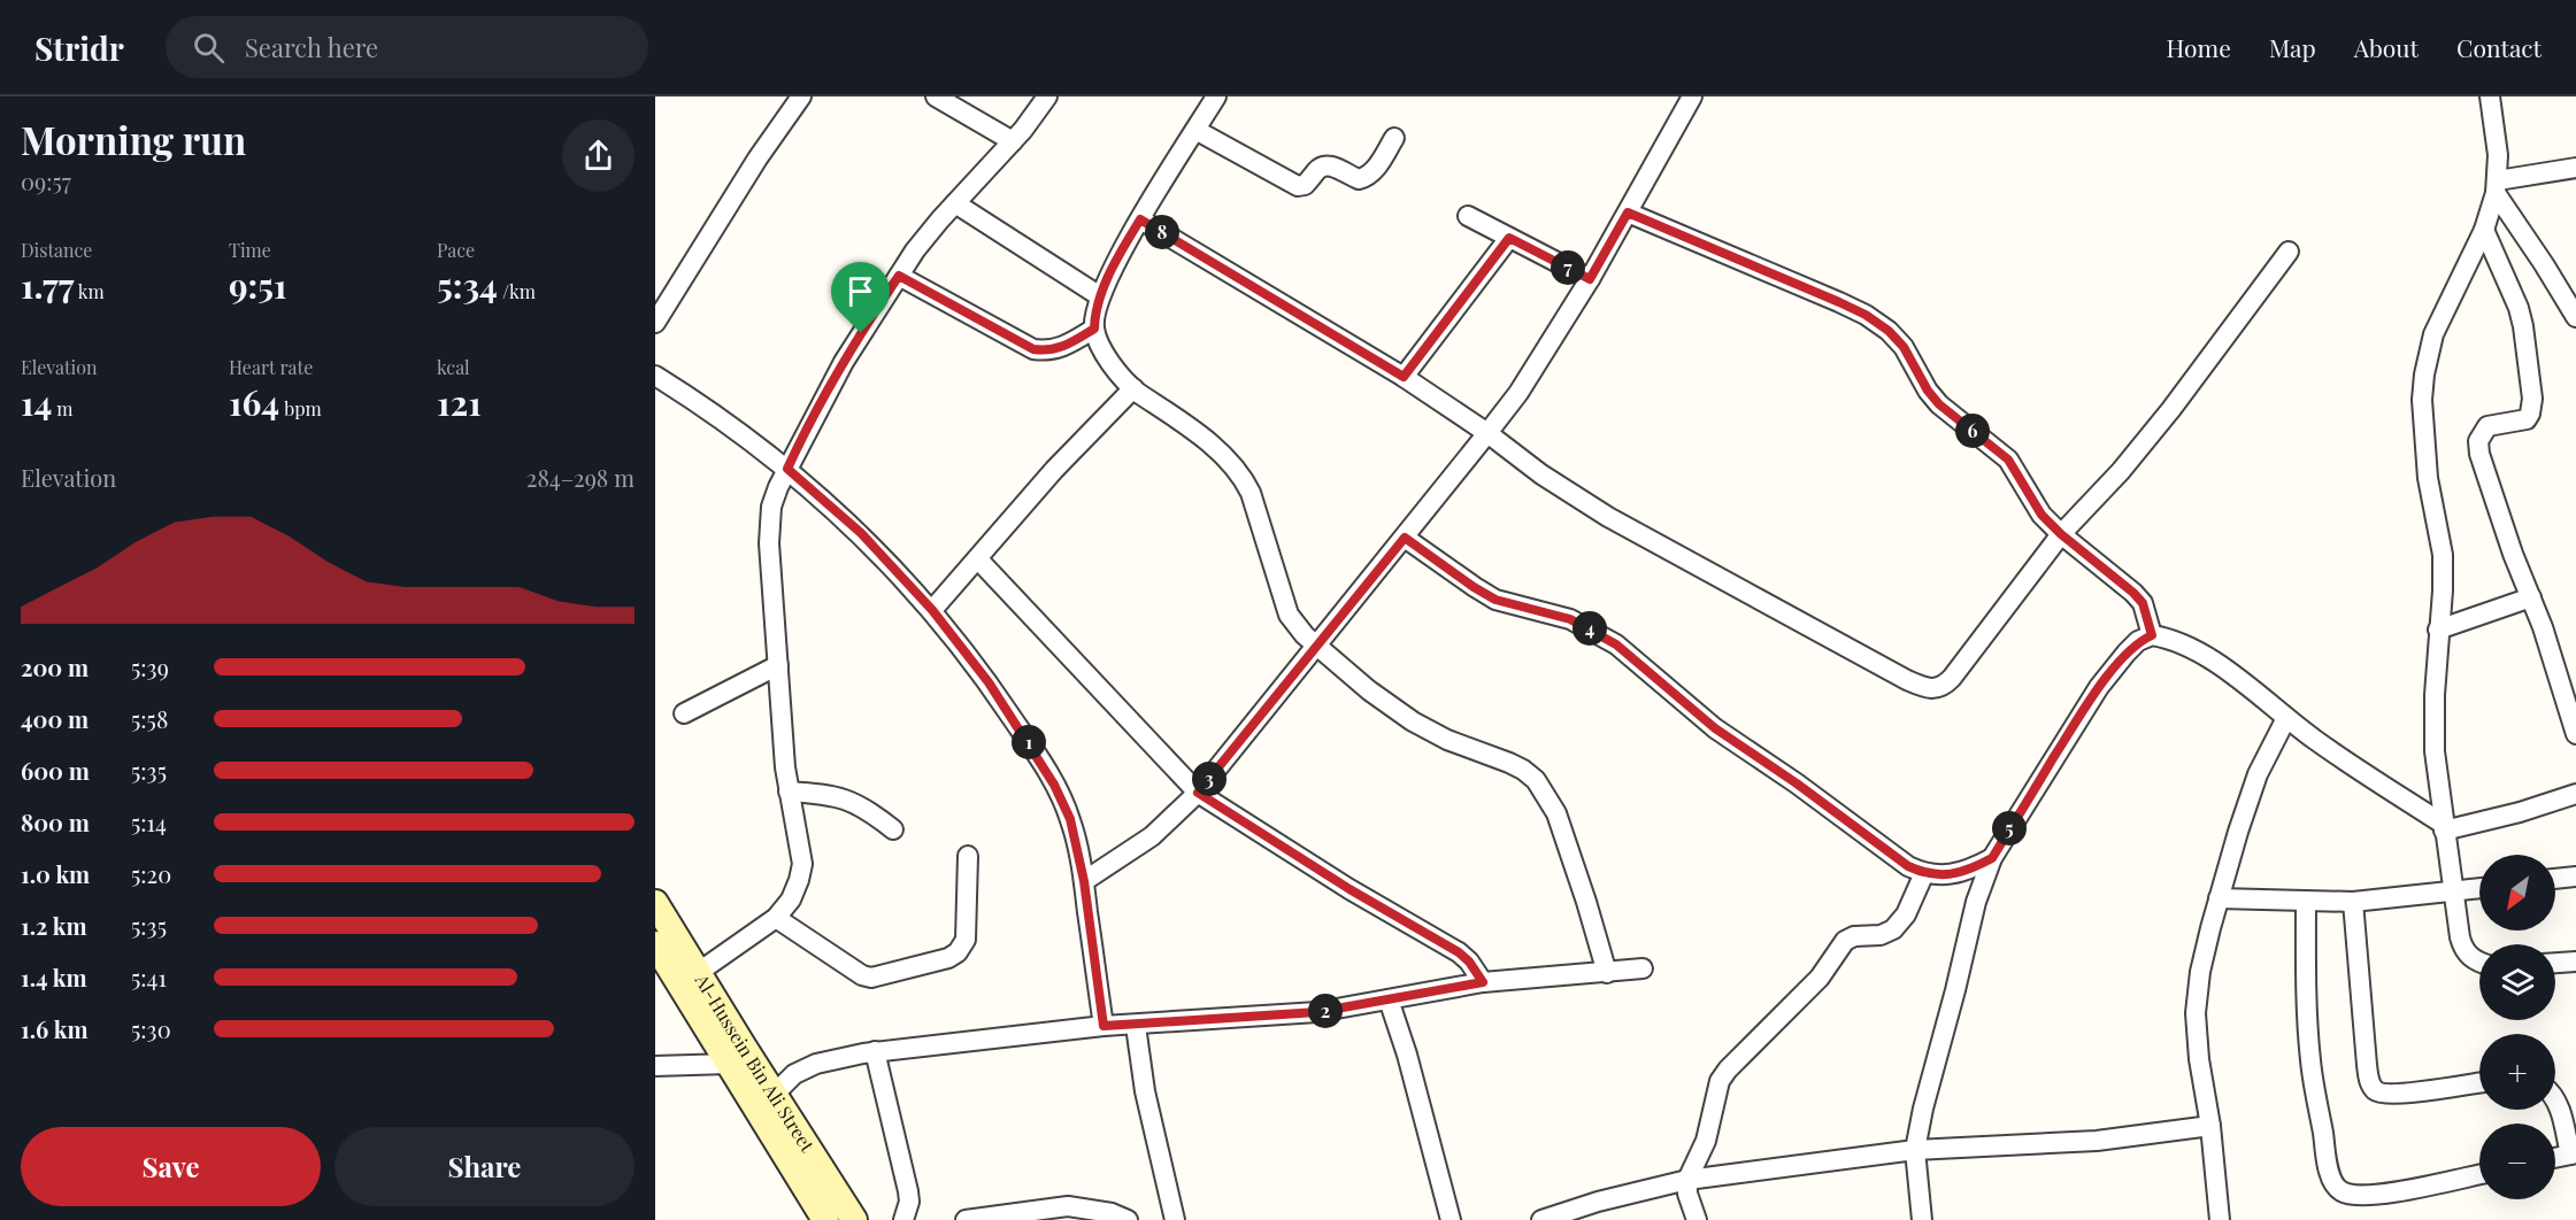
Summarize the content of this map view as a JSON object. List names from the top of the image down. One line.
{"streets":{"street":["Al-Hussein Bin Ali Street"]},"north":"bottom left","page":{"header":"Stridr","search":"Search here","nav":["Home","Map","About","Contact"],"heading":["Morning run","09:57"],"stats":[["Distance","1.77 km"],["Time","9:51"],["Pace","5:34 /km"],["Elevation","14 m"],["Heart rate","164 bpm"],["kcal","121"]],"pins":["8","7","6","4","1","3","5","2"],"chart":["Elevation","284–298 m"],"list":[{"name":"200 m","note":"5:39"},{"name":"400 m","note":"5:58"},{"name":"600 m","note":"5:35"},{"name":"800 m","note":"5:14"},{"name":"1.0 km","note":"5:20"},{"name":"1.2 km","note":"5:35"},{"name":"1.4 km","note":"5:41"},{"name":"1.6 km","note":"5:30"}],"map_buttons":["+","−"],"buttons":["Save","Share"]}}
